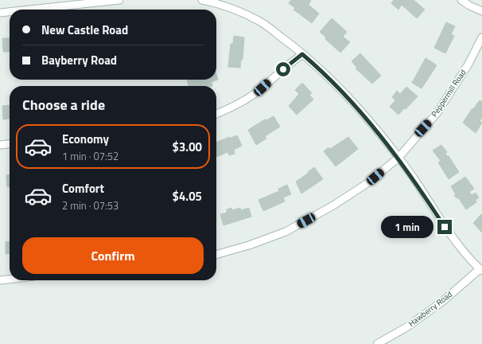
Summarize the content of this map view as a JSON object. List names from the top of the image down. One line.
{"streets":{"street":["Peppermill Road","Hawberry Road"]},"page":{"banner":["New Castle Road","Bayberry Road"],"heading":"Choose a ride","list":[{"name":"Economy","note":"1 min · 07:52","value":"$3.00"},{"name":"Comfort","note":"2 min · 07:53","value":"$4.05"}],"bubble":"1 min","buttons":"Confirm"}}
